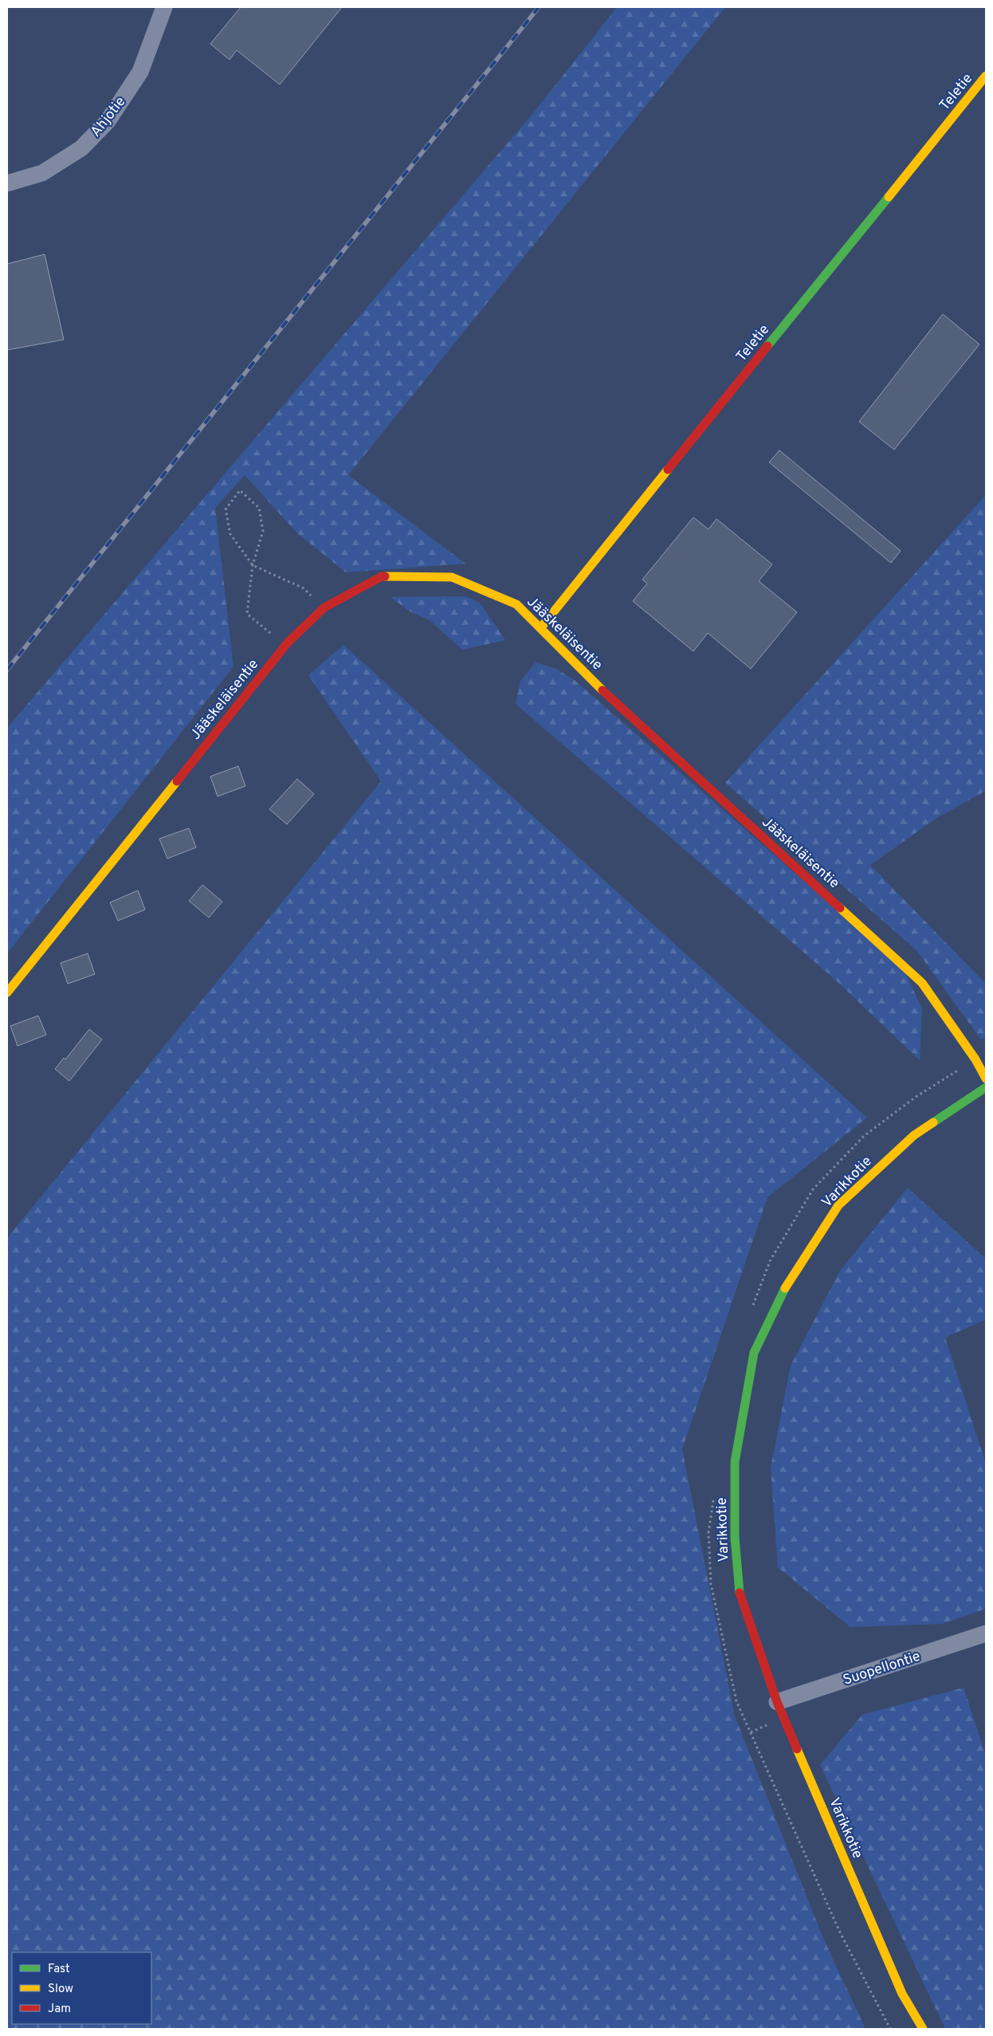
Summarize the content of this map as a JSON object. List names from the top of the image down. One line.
{"streets":{"street":["Teletie","Ahjotie","Jääskeläisentie","Varikkotie","Suopellontie"]},"crossings":[["Teletie","Jääskeläisentie"],["Varikkotie","Suopellontie"]],"legend":["Fast","Slow","Jam"]}
